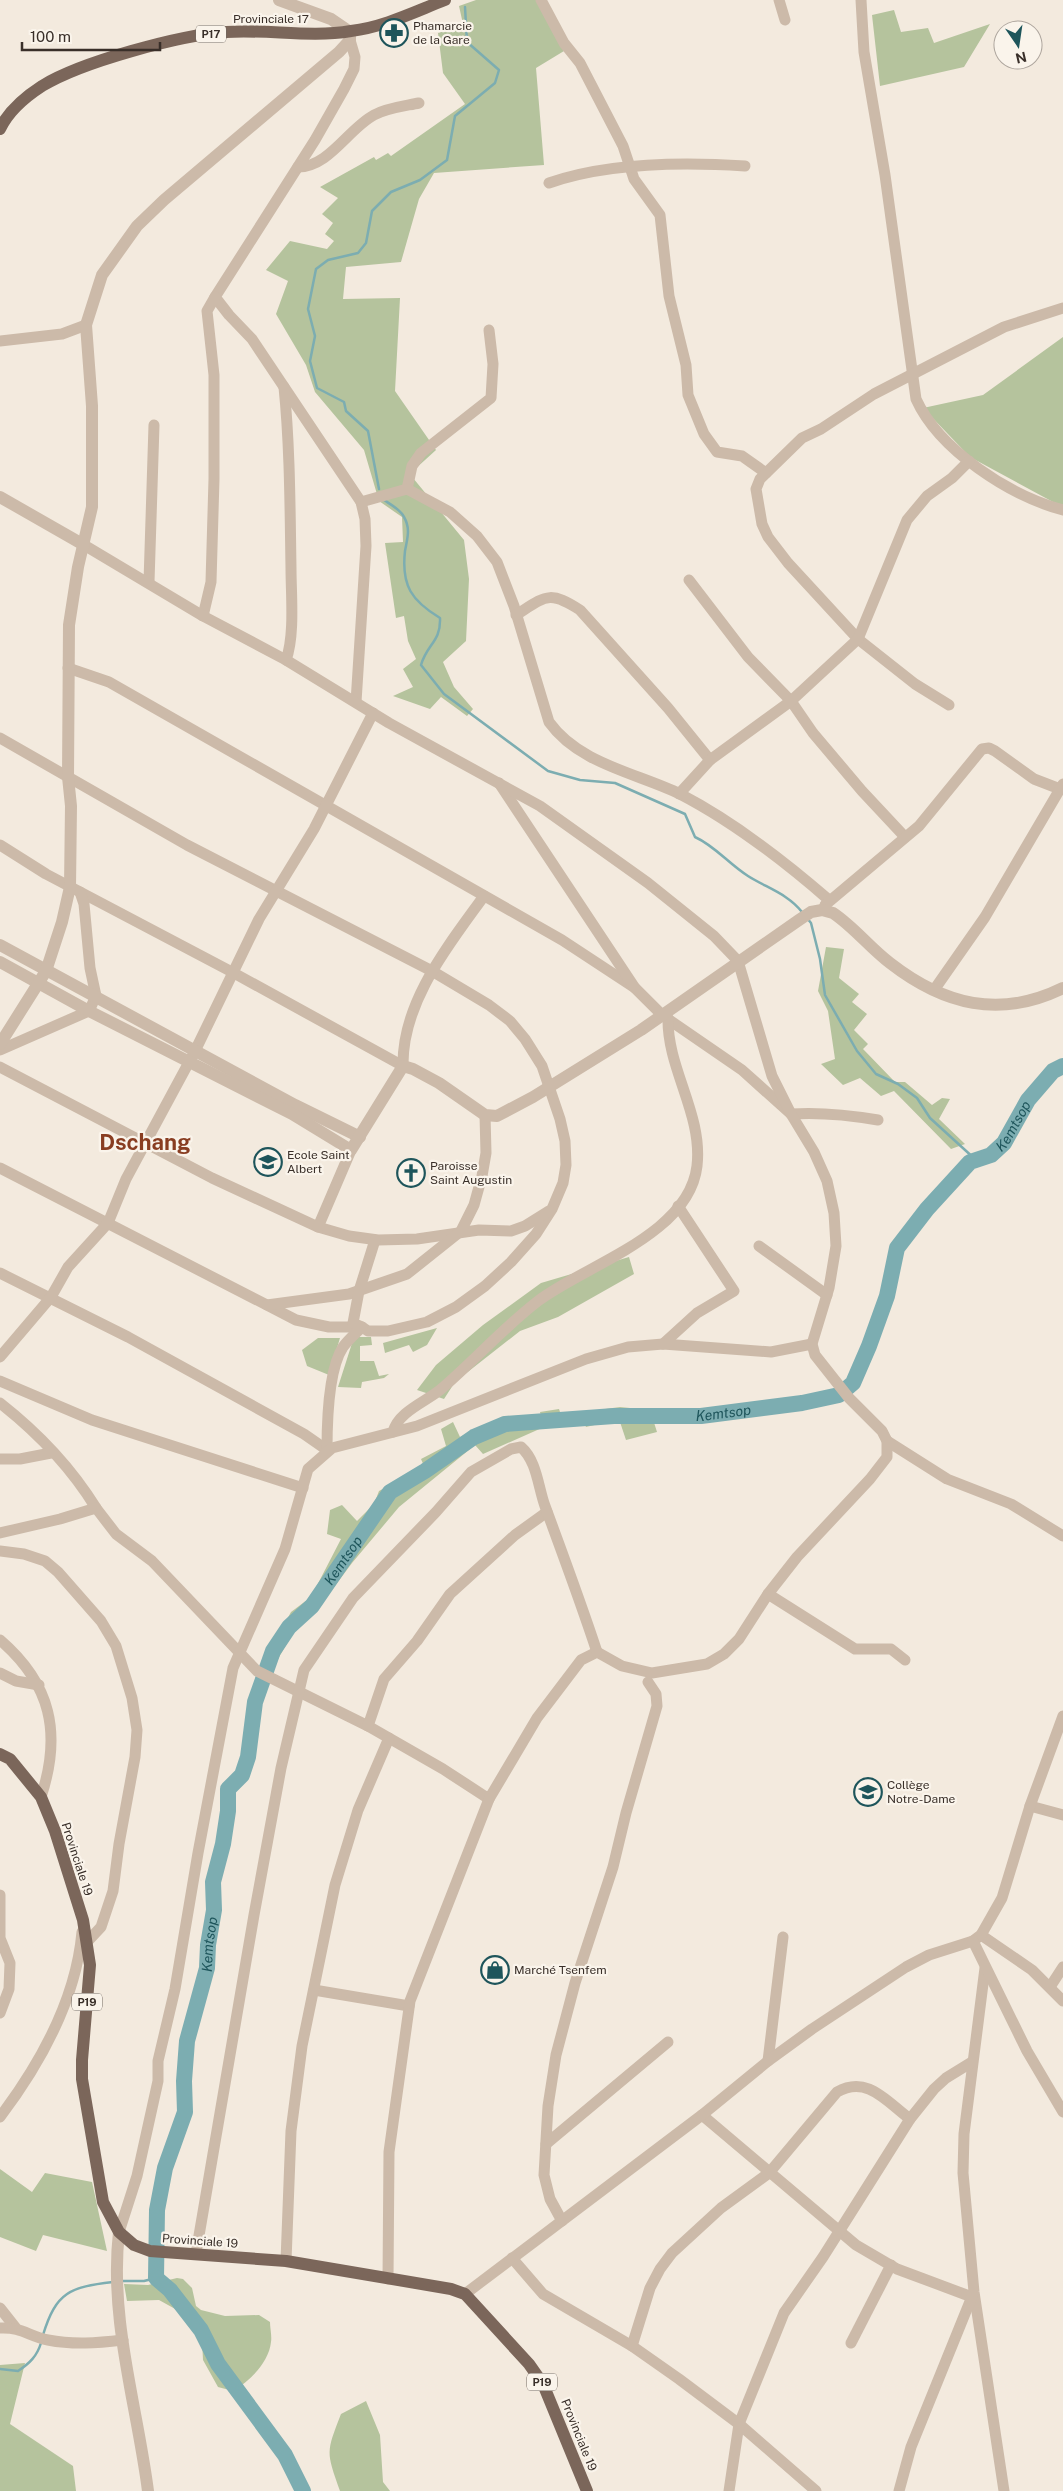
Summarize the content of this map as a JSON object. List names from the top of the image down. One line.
{"streets":{"main road":["Provinciale 17","P17","Provinciale 19","P19"]},"districts":["Dschang"],"water":["Kemtsop"],"places":{"pharmacy":["Phamarcie de la Gare"],"school or university":["Ecole Saint Albert","Collège Notre-Dame"],"church":["Paroisse Saint Augustin"],"shop":["Marché Tsenfem"]},"scale_bar":"100 m","north":"bottom"}
